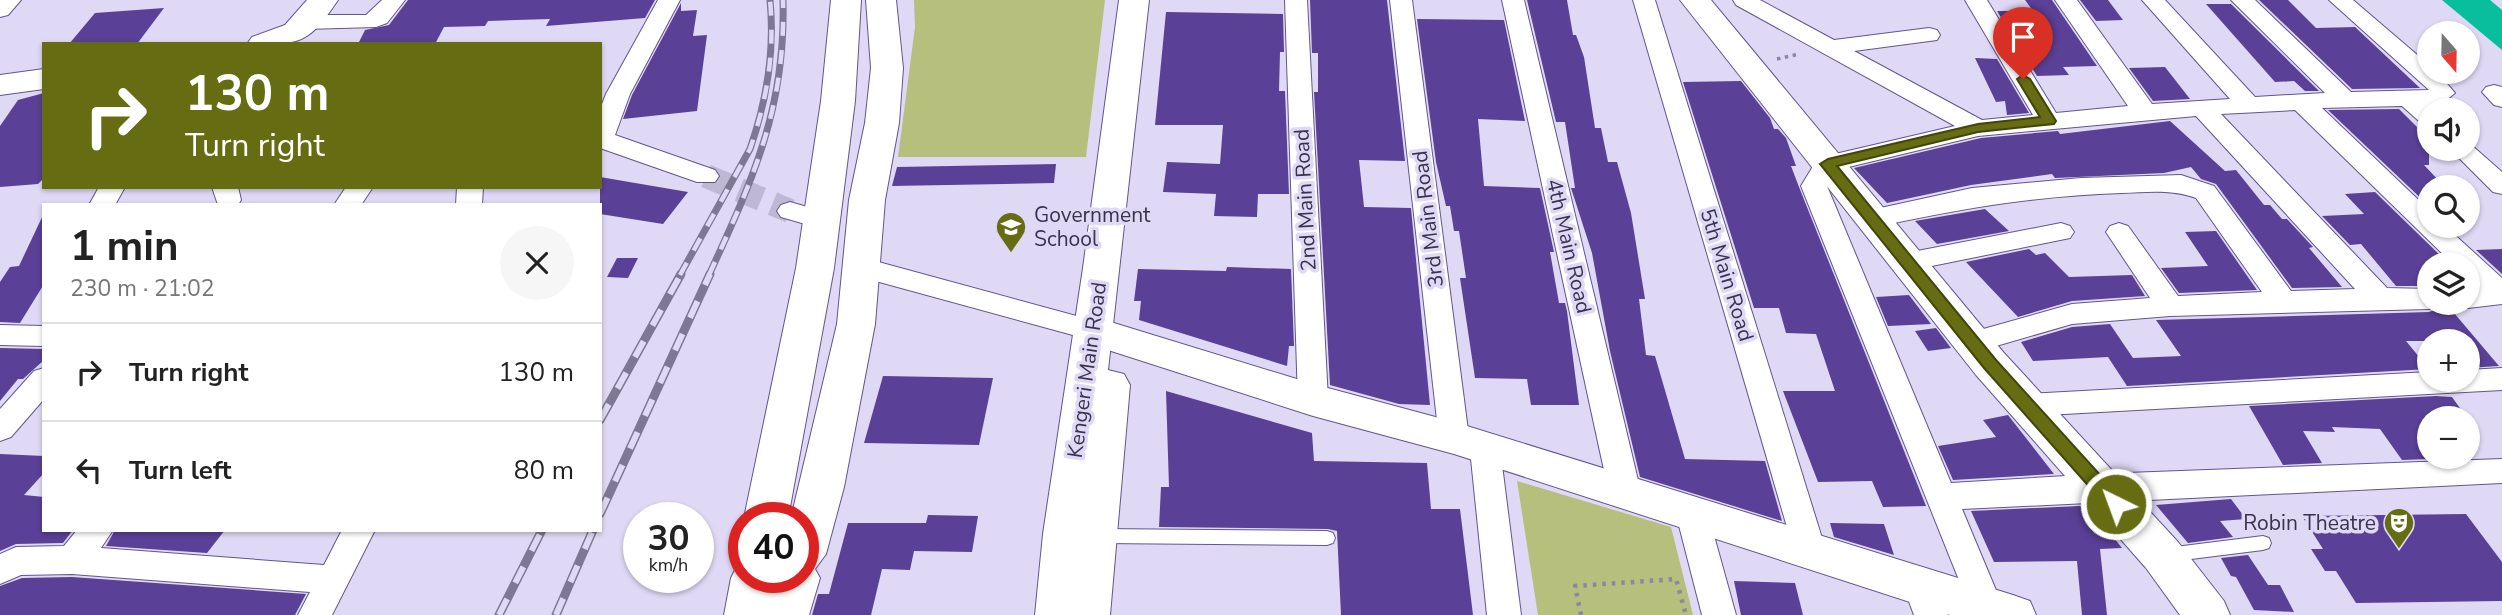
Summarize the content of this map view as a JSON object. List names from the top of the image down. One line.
{"streets":{"street":["2nd Main Road","3rd Main Road","4th Main Road","5th Main Road","Kengeri Main Road"]},"places":{"school or university":["Government School"],"theatre":["Robin Theatre"]},"north":"bottom","page":{"map_buttons":["+","−"],"turn":["130 m","Turn right"],"heading":["1 min","230 m · 21:02"],"list":[{"name":"Turn right","value":"130 m"},{"name":"Turn left","value":"80 m"}],"speed":"30 km/h","limit":"40"}}
